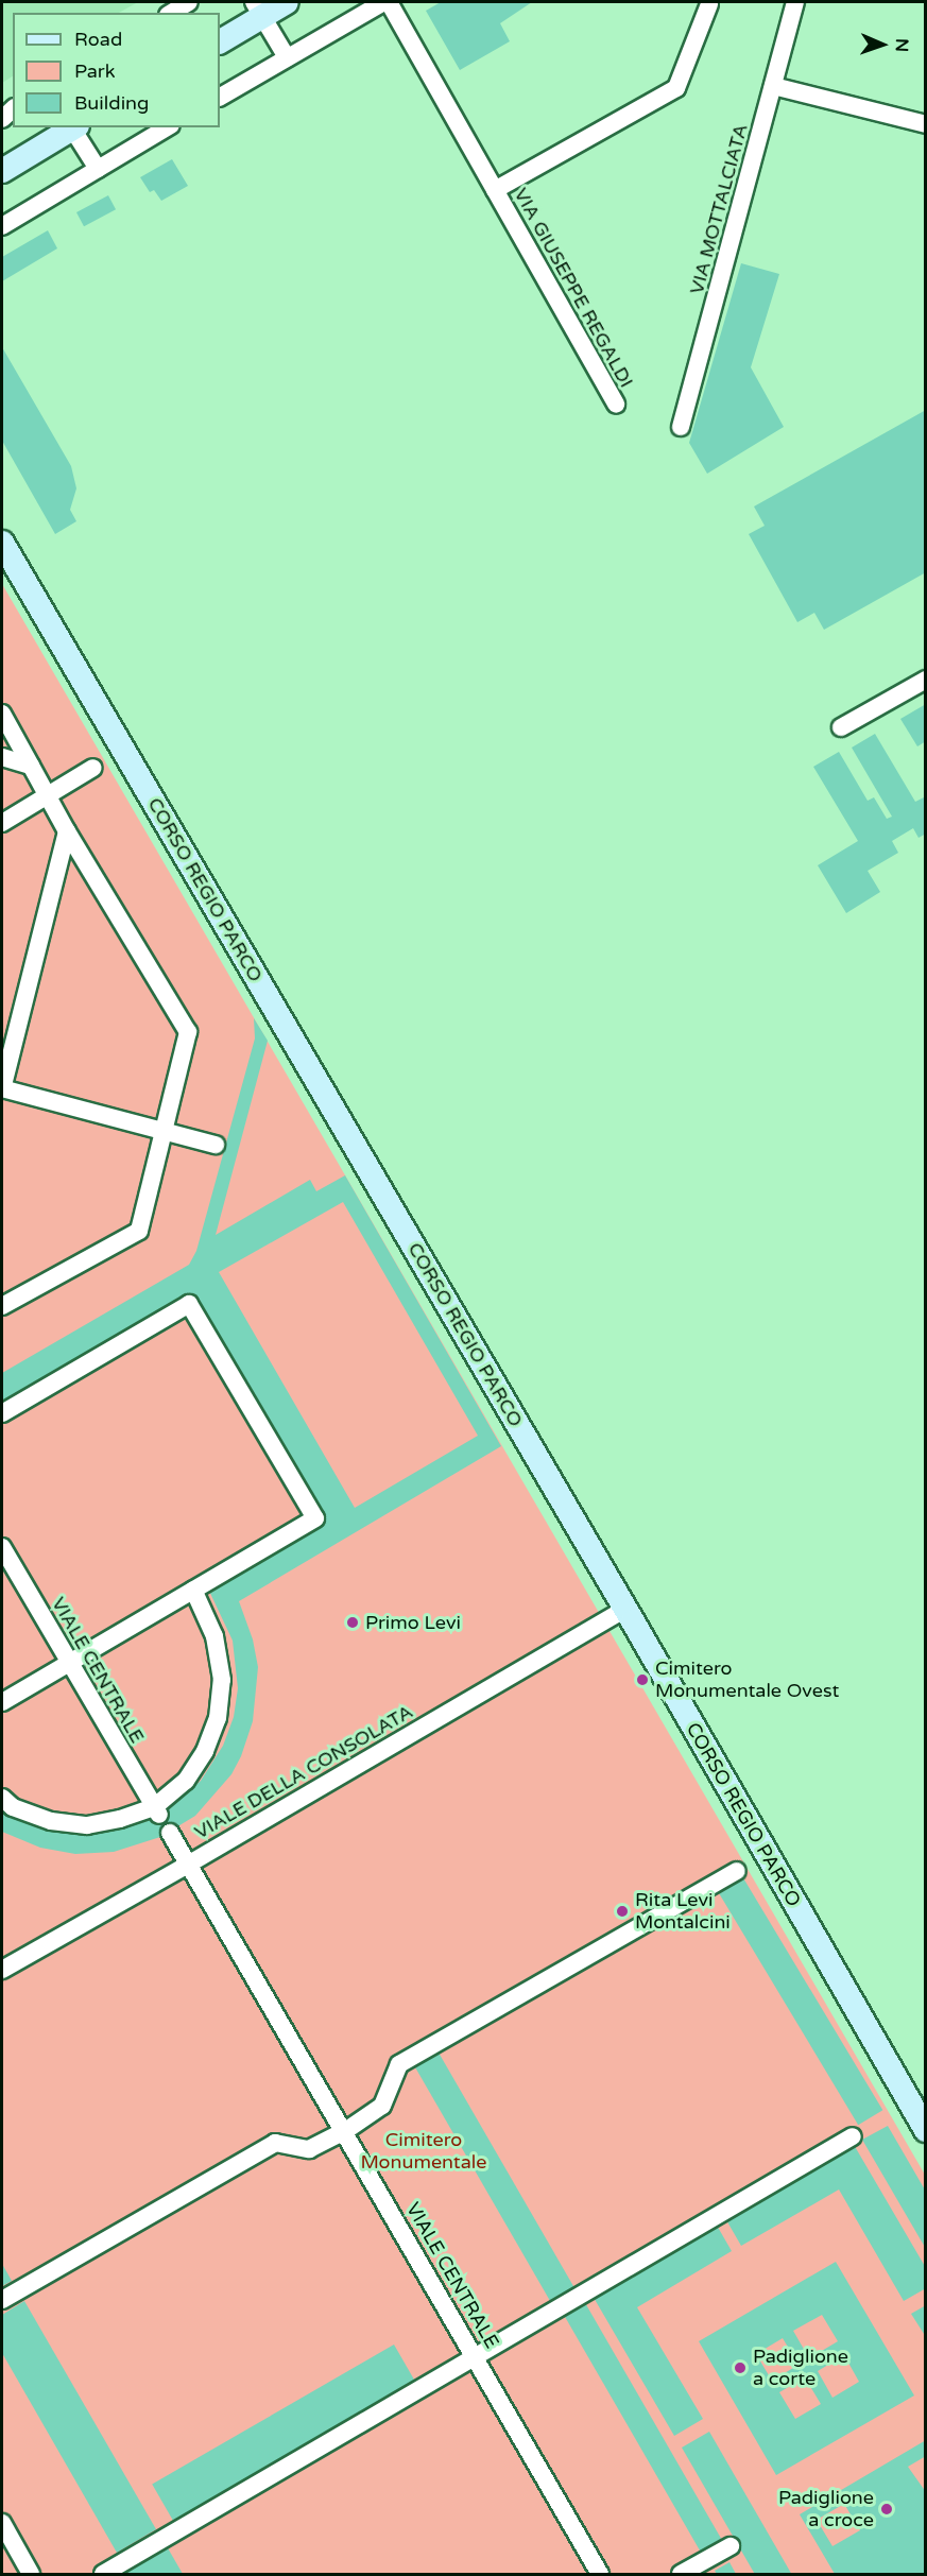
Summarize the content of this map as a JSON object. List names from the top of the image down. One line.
{"streets":{"street":["VIA MOTTALCIATA","VIA GIUSEPPE REGALDI","CORSO REGIO PARCO","VIALE CENTRALE","VIALE DELLA CONSOLATA"]},"crossings":[["CORSO REGIO PARCO","VIALE DELLA CONSOLATA"],["VIALE CENTRALE","VIALE DELLA CONSOLATA"]],"parks":["Cimitero Monumentale"],"places":["Primo Levi","Cimitero Monumentale Ovest","Rita Levi Montalcini","Padiglione a corte","Padiglione a croce"],"legend":["Road","Park","Building"],"north":"right"}
